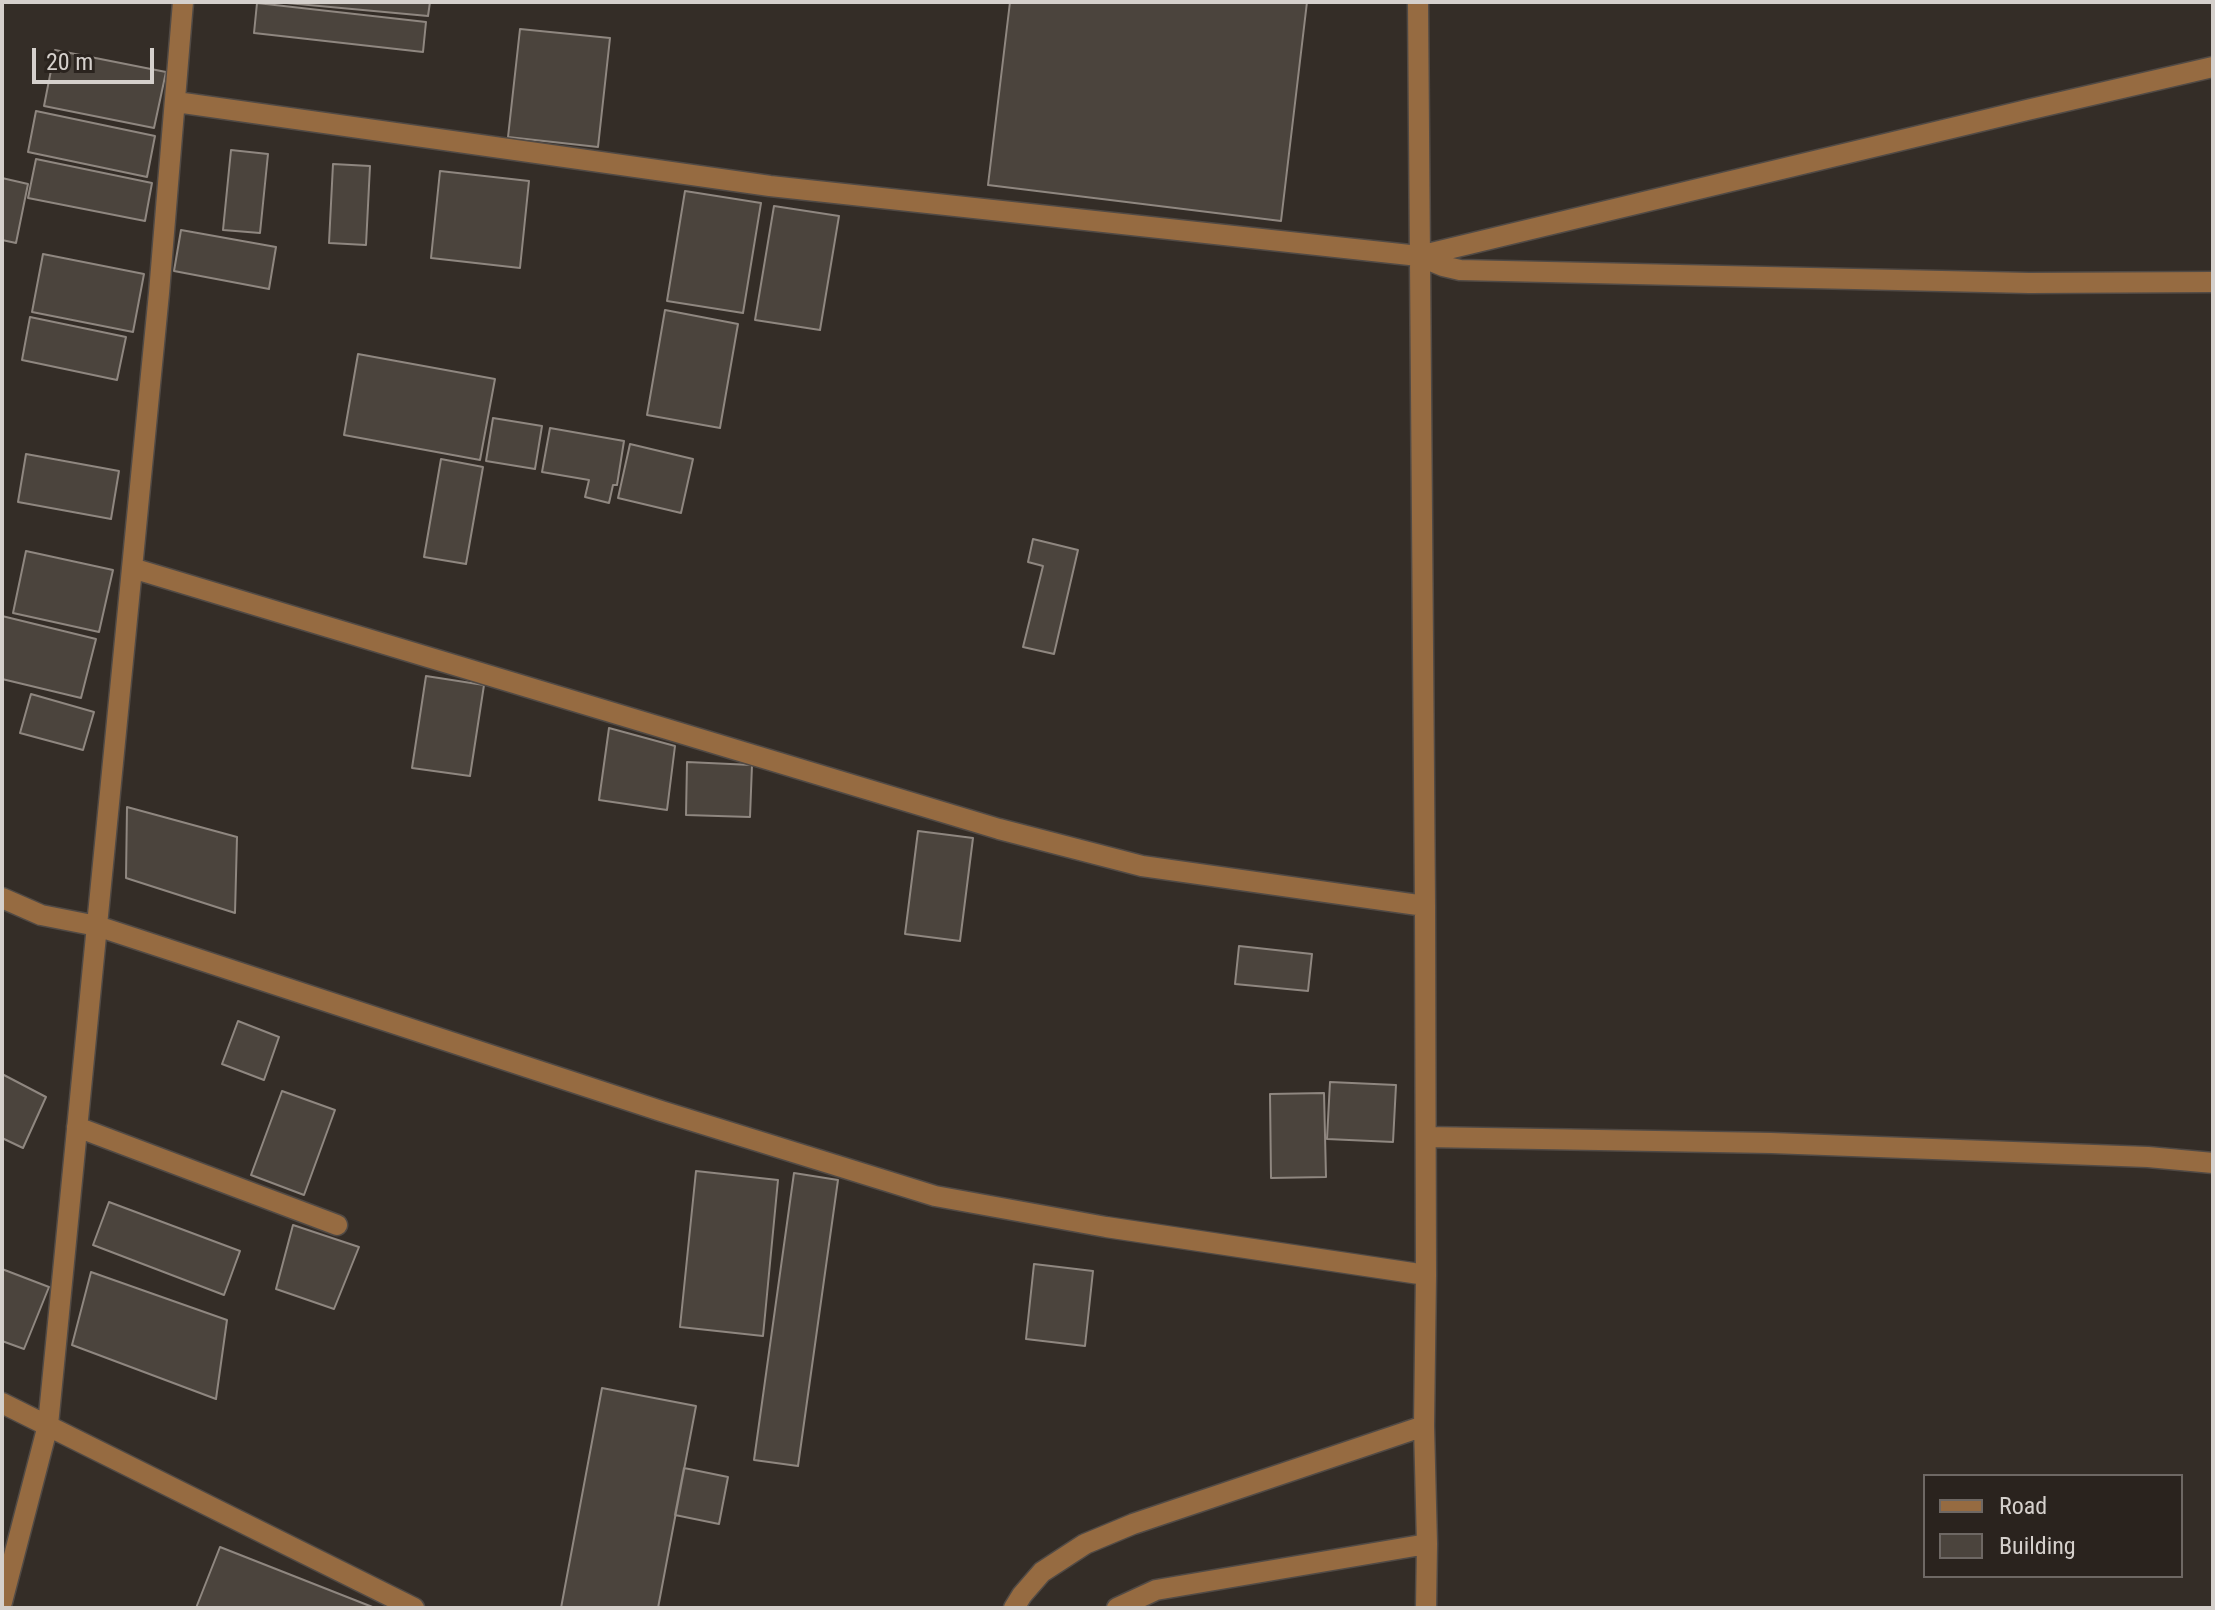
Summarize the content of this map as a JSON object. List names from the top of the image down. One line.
{"legend":["Road","Building"],"scale_bar":"20 m"}
